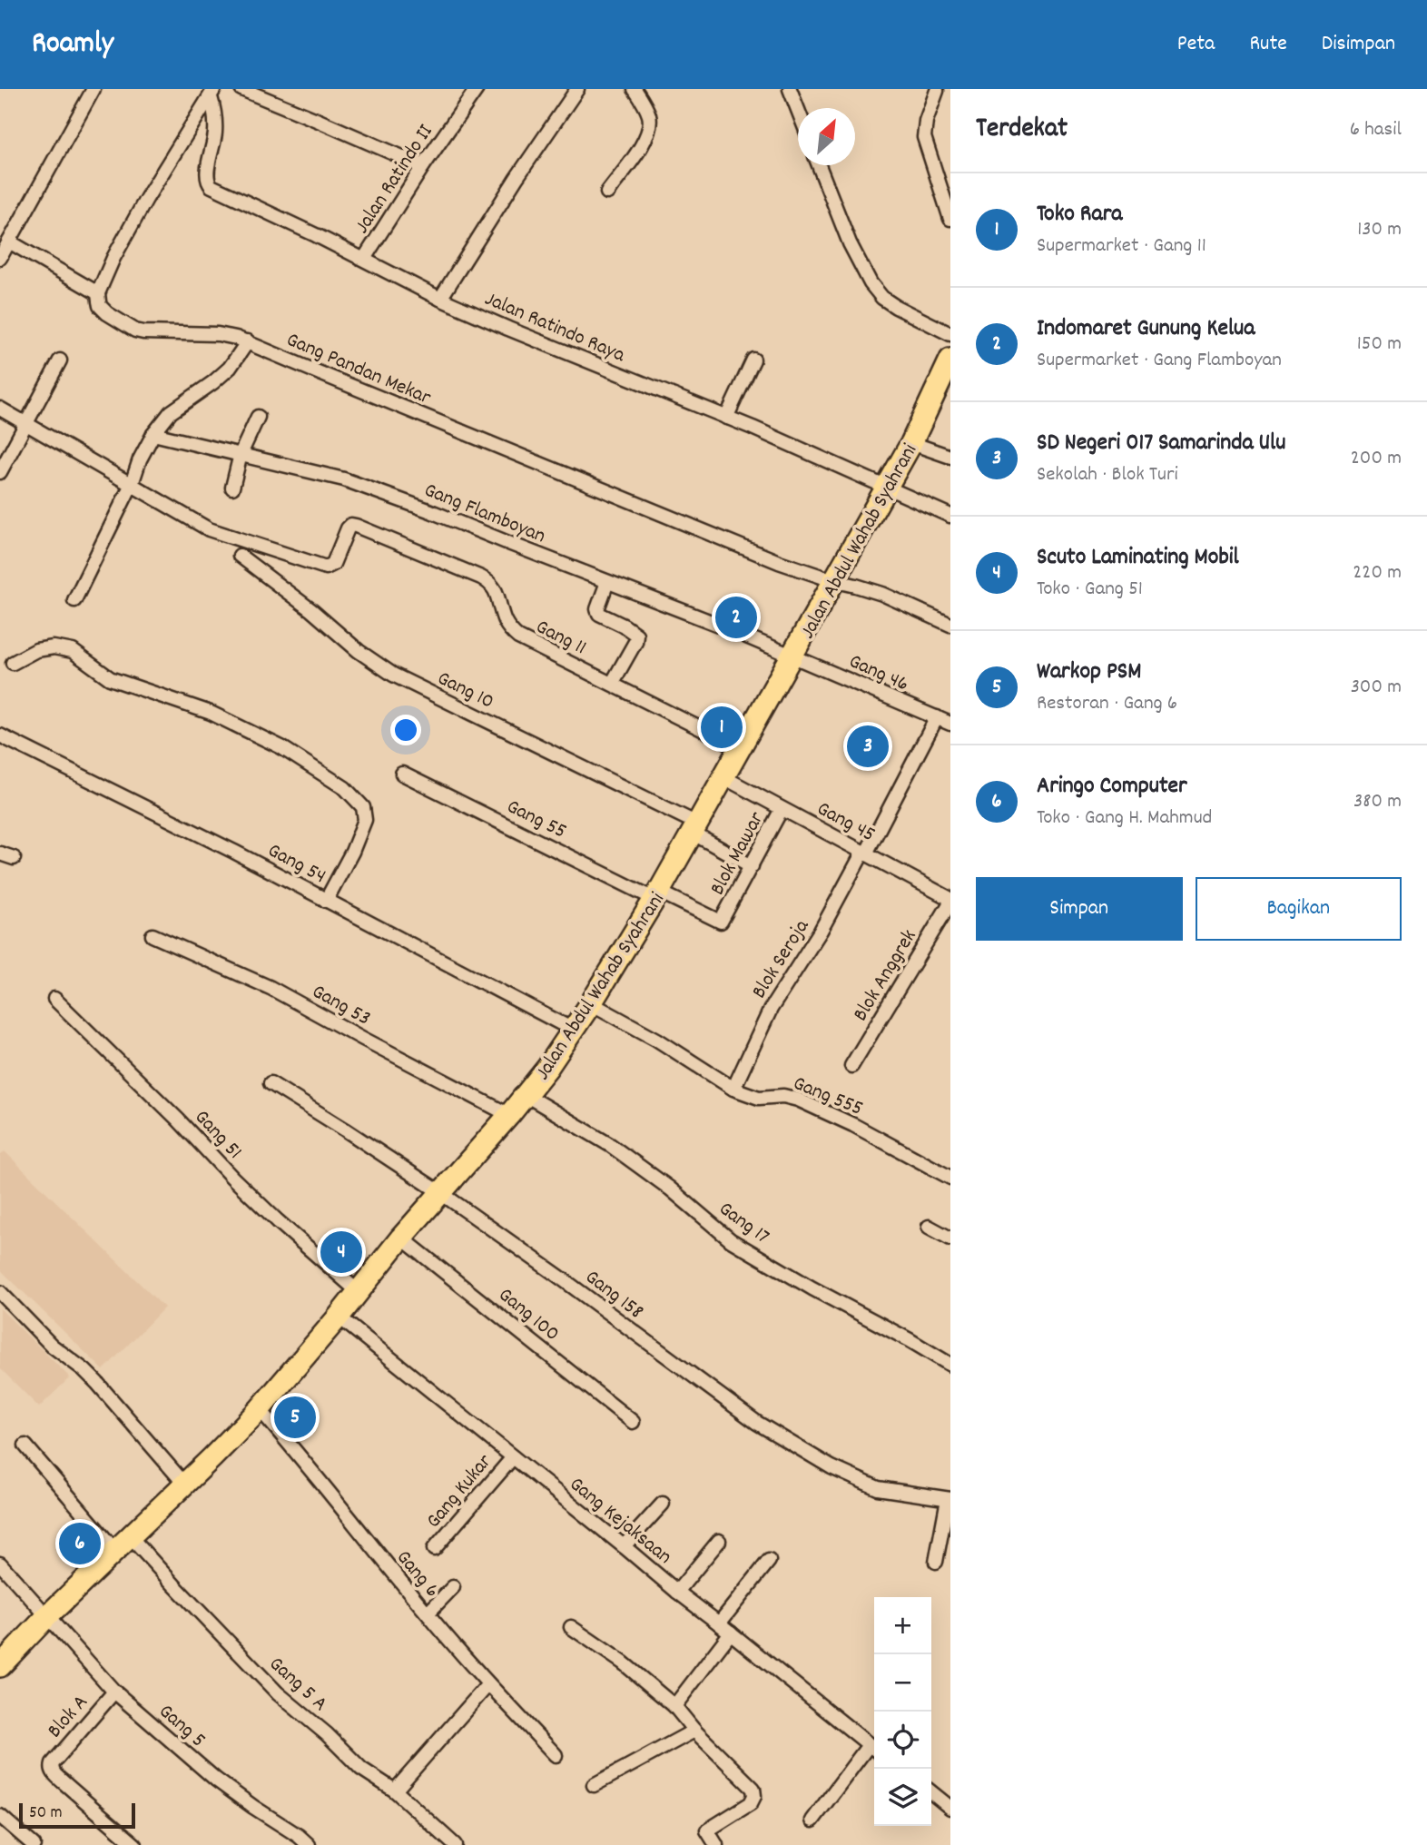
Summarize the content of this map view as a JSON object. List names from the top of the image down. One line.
{"streets":{"highway":["Jalan Abdul Wahab Syahrani"],"street":["Jalan Ratindo II","Jalan Ratindo Raya","Gang Pandan Mekar","Gang Flamboyan","Gang 11","Gang 46","Gang 10","Gang 55","Gang 45","Blok Mawar","Gang 54","Blok Seroja","Blok Anggrek","Gang 53","Gang 555","Gang 51","Gang 17","Gang 158","Gang 100","Gang Kukar","Gang Kejaksaan","Gang 6","Gang 5 A","Blok A","Gang 5"]},"crossings":[["Jalan Ratindo II","Jalan Ratindo Raya"],["Jalan Ratindo Raya","Jalan Abdul Wahab Syahrani"],["Gang Pandan Mekar","Jalan Abdul Wahab Syahrani"],["Gang Flamboyan","Jalan Abdul Wahab Syahrani"],["Gang Flamboyan","Gang 46"],["Jalan Abdul Wahab Syahrani","Gang 11"],["Jalan Abdul Wahab Syahrani","Gang 46"],["Jalan Abdul Wahab Syahrani","Gang 10"],["Jalan Abdul Wahab Syahrani","Gang 55"],["Jalan Abdul Wahab Syahrani","Gang 45"],["Jalan Abdul Wahab Syahrani","Blok Mawar"],["Jalan Abdul Wahab Syahrani","Gang 54"],["Jalan Abdul Wahab Syahrani","Gang 53"],["Jalan Abdul Wahab Syahrani","Gang 555"],["Jalan Abdul Wahab Syahrani","Gang 51"],["Jalan Abdul Wahab Syahrani","Gang 17"],["Jalan Abdul Wahab Syahrani","Gang 158"],["Jalan Abdul Wahab Syahrani","Gang 100"],["Jalan Abdul Wahab Syahrani","Gang Kejaksaan"],["Jalan Abdul Wahab Syahrani","Gang 6"],["Jalan Abdul Wahab Syahrani","Gang 5 A"],["Jalan Abdul Wahab Syahrani","Gang 5"],["Gang 46","Blok Seroja"],["Gang 10","Blok Mawar"],["Gang 55","Blok Mawar"],["Gang 45","Blok Mawar"],["Gang 45","Blok Seroja"],["Gang 45","Blok Anggrek"],["Blok Seroja","Gang 555"],["Gang Kukar","Gang Kejaksaan"],["Blok A","Gang 5"]],"scale_bar":"50 m","north":"top right","page":{"header":"Roamly","nav":["Peta","Rute","Disimpan"],"heading":["Terdekat","6 hasil"],"list":[{"mark":"1","name":"Toko Rara","note":"Supermarket · Gang 11","value":"130 m"},{"mark":"2","name":"Indomaret Gunung Kelua","note":"Supermarket · Gang Flamboyan","value":"150 m"},{"mark":"3","name":"SD Negeri 017 Samarinda Ulu","note":"Sekolah · Blok Turi","value":"200 m"},{"mark":"4","name":"Scuto Laminating Mobil","note":"Toko · Gang 51","value":"220 m"},{"mark":"5","name":"Warkop PSM","note":"Restoran · Gang 6","value":"300 m"},{"mark":"6","name":"Aringo Computer","note":"Toko · Gang H. Mahmud","value":"380 m"}],"pins":["2","1","3","4","5","6"],"buttons":["Simpan","Bagikan"],"map_buttons":["+","−"],"scale":"50 m"}}
